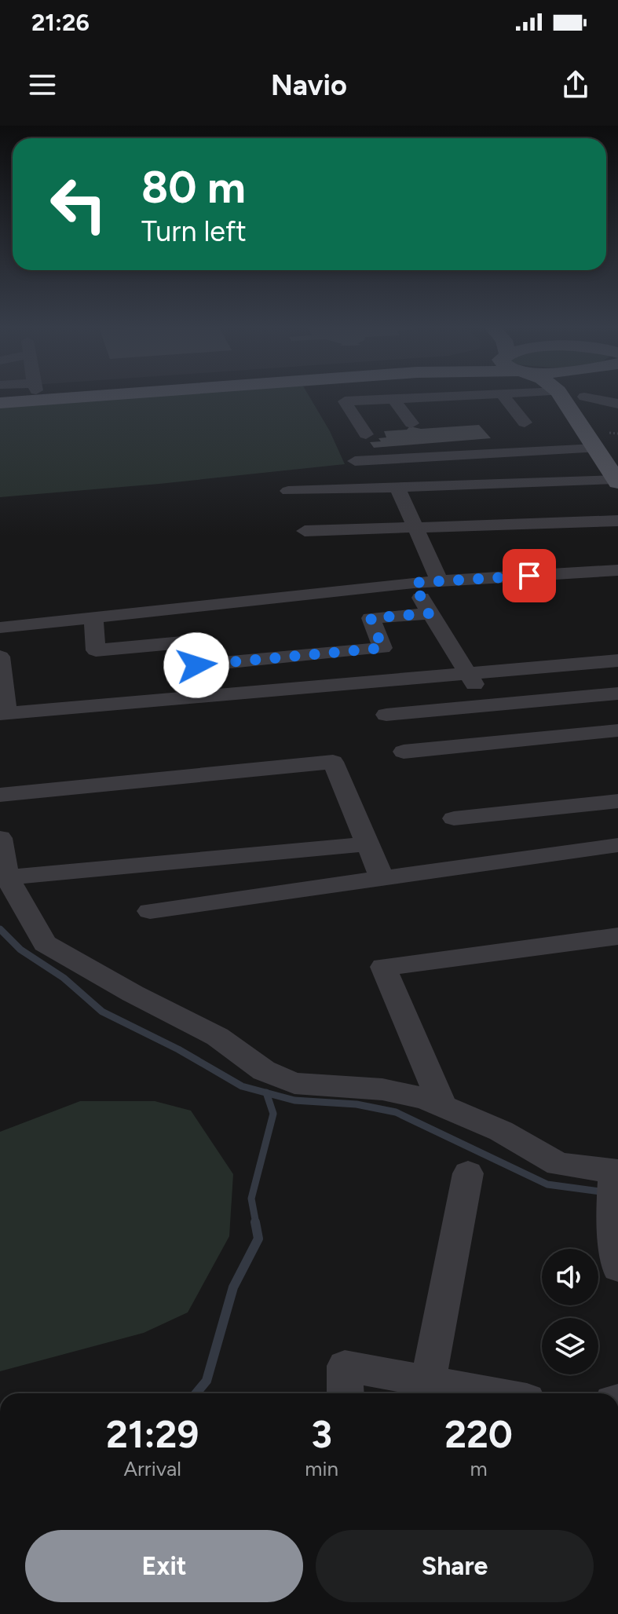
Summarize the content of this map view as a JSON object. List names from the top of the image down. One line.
{"page":{"status":"21:26","header":"Navio","turn":["80 m","Turn left"],"eta":["21:29","Arrival","3","min","220","m"],"buttons":["Exit","Share"]}}
